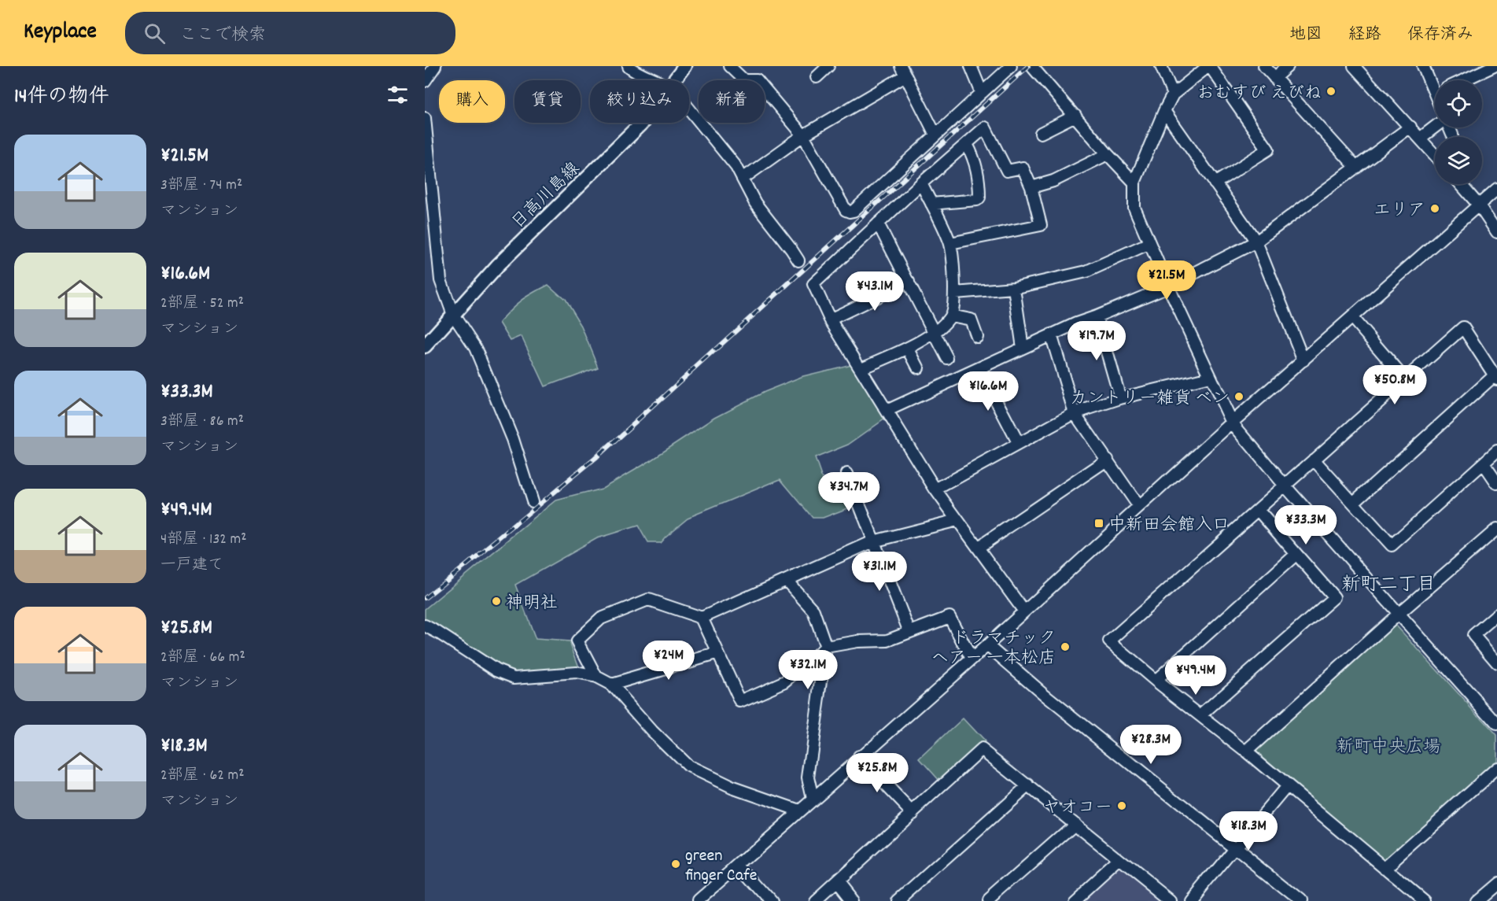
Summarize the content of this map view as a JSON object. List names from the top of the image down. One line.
{"streets":{"main road":["日高川島線"]},"districts":["新町二丁目"],"parks":["新町中央広場"],"places":{"other":["おむすび えびね","エリア","カントリー雑貨 ベン","神明社","ドラマチック ヘアー 一本松店","ヤオコー","green finger Cafe"],"transit":["中新田会館入口"]},"page":{"header":"Keyplace","search":"ここで検索","nav":["地図","経路","保存済み"],"heading":"14件の物件","chip":["購入","賃貸","絞り込み","新着"],"list":[{"name":"¥21.5M","note":"3部屋 · 74 m² · マンション"},{"name":"¥16.6M","note":"2部屋 · 52 m² · マンション"},{"name":"¥33.3M","note":"3部屋 · 86 m² · マンション"},{"name":"¥49.4M","note":"4部屋 · 132 m² · 一戸建て"},{"name":"¥25.8M","note":"2部屋 · 66 m² · マンション"},{"name":"¥18.3M","note":"2部屋 · 62 m² · マンション"}],"price":["¥21.5M","¥43.1M","¥19.7M","¥50.8M","¥16.6M","¥34.7M","¥33.3M","¥31.1M","¥24M","¥32.1M","¥49.4M","¥28.3M","¥25.8M","¥18.3M"]}}
